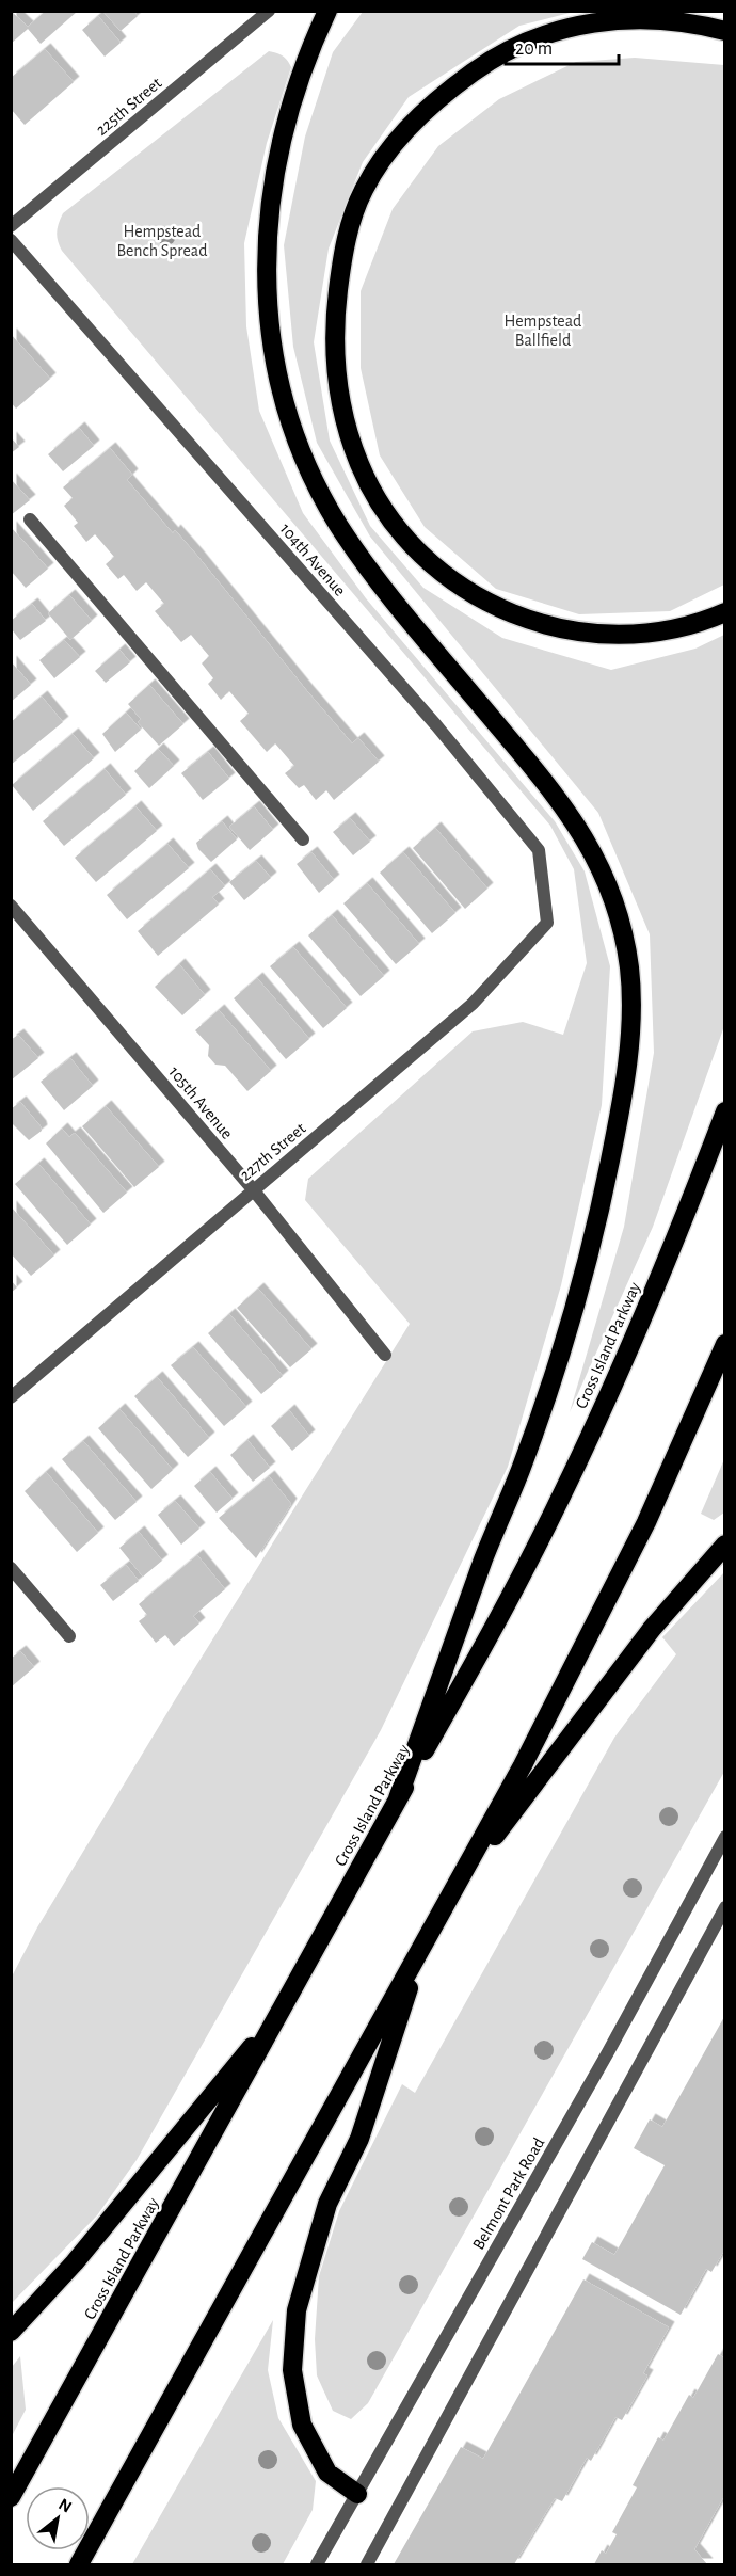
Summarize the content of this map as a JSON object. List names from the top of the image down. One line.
{"streets":{"highway":["Cross Island Parkway"],"street":["225th Street","104th Avenue","105th Avenue","227th Street","Belmont Park Road"]},"crossings":[["104th Avenue","227th Street"],["105th Avenue","227th Street"]],"parks":["Hempstead Bench Spread","Hempstead Ballfield"],"scale_bar":"20 m","north":"top right"}
